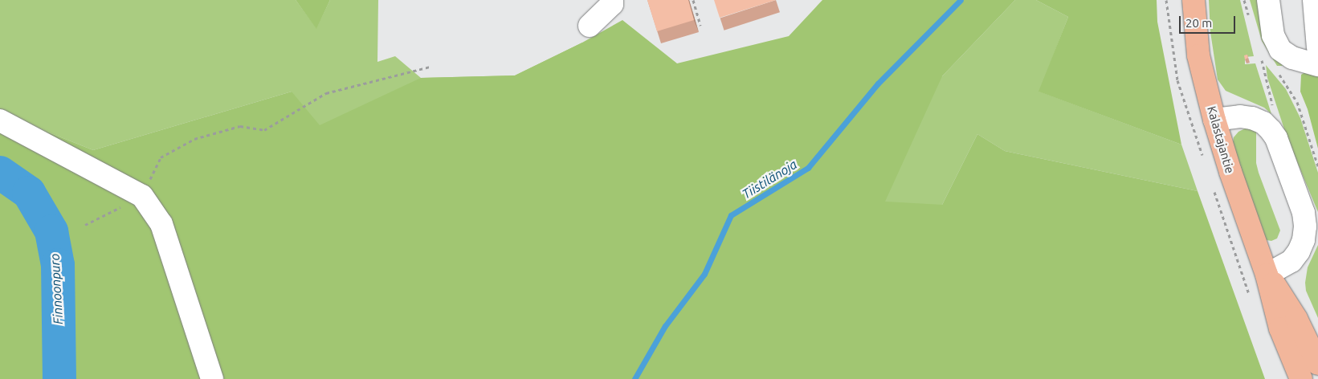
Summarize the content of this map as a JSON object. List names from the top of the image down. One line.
{"streets":{"main road":["Kalastajantie"]},"water":["Tiistilänoja","Finnoonpuro"],"scale_bar":"20 m"}
